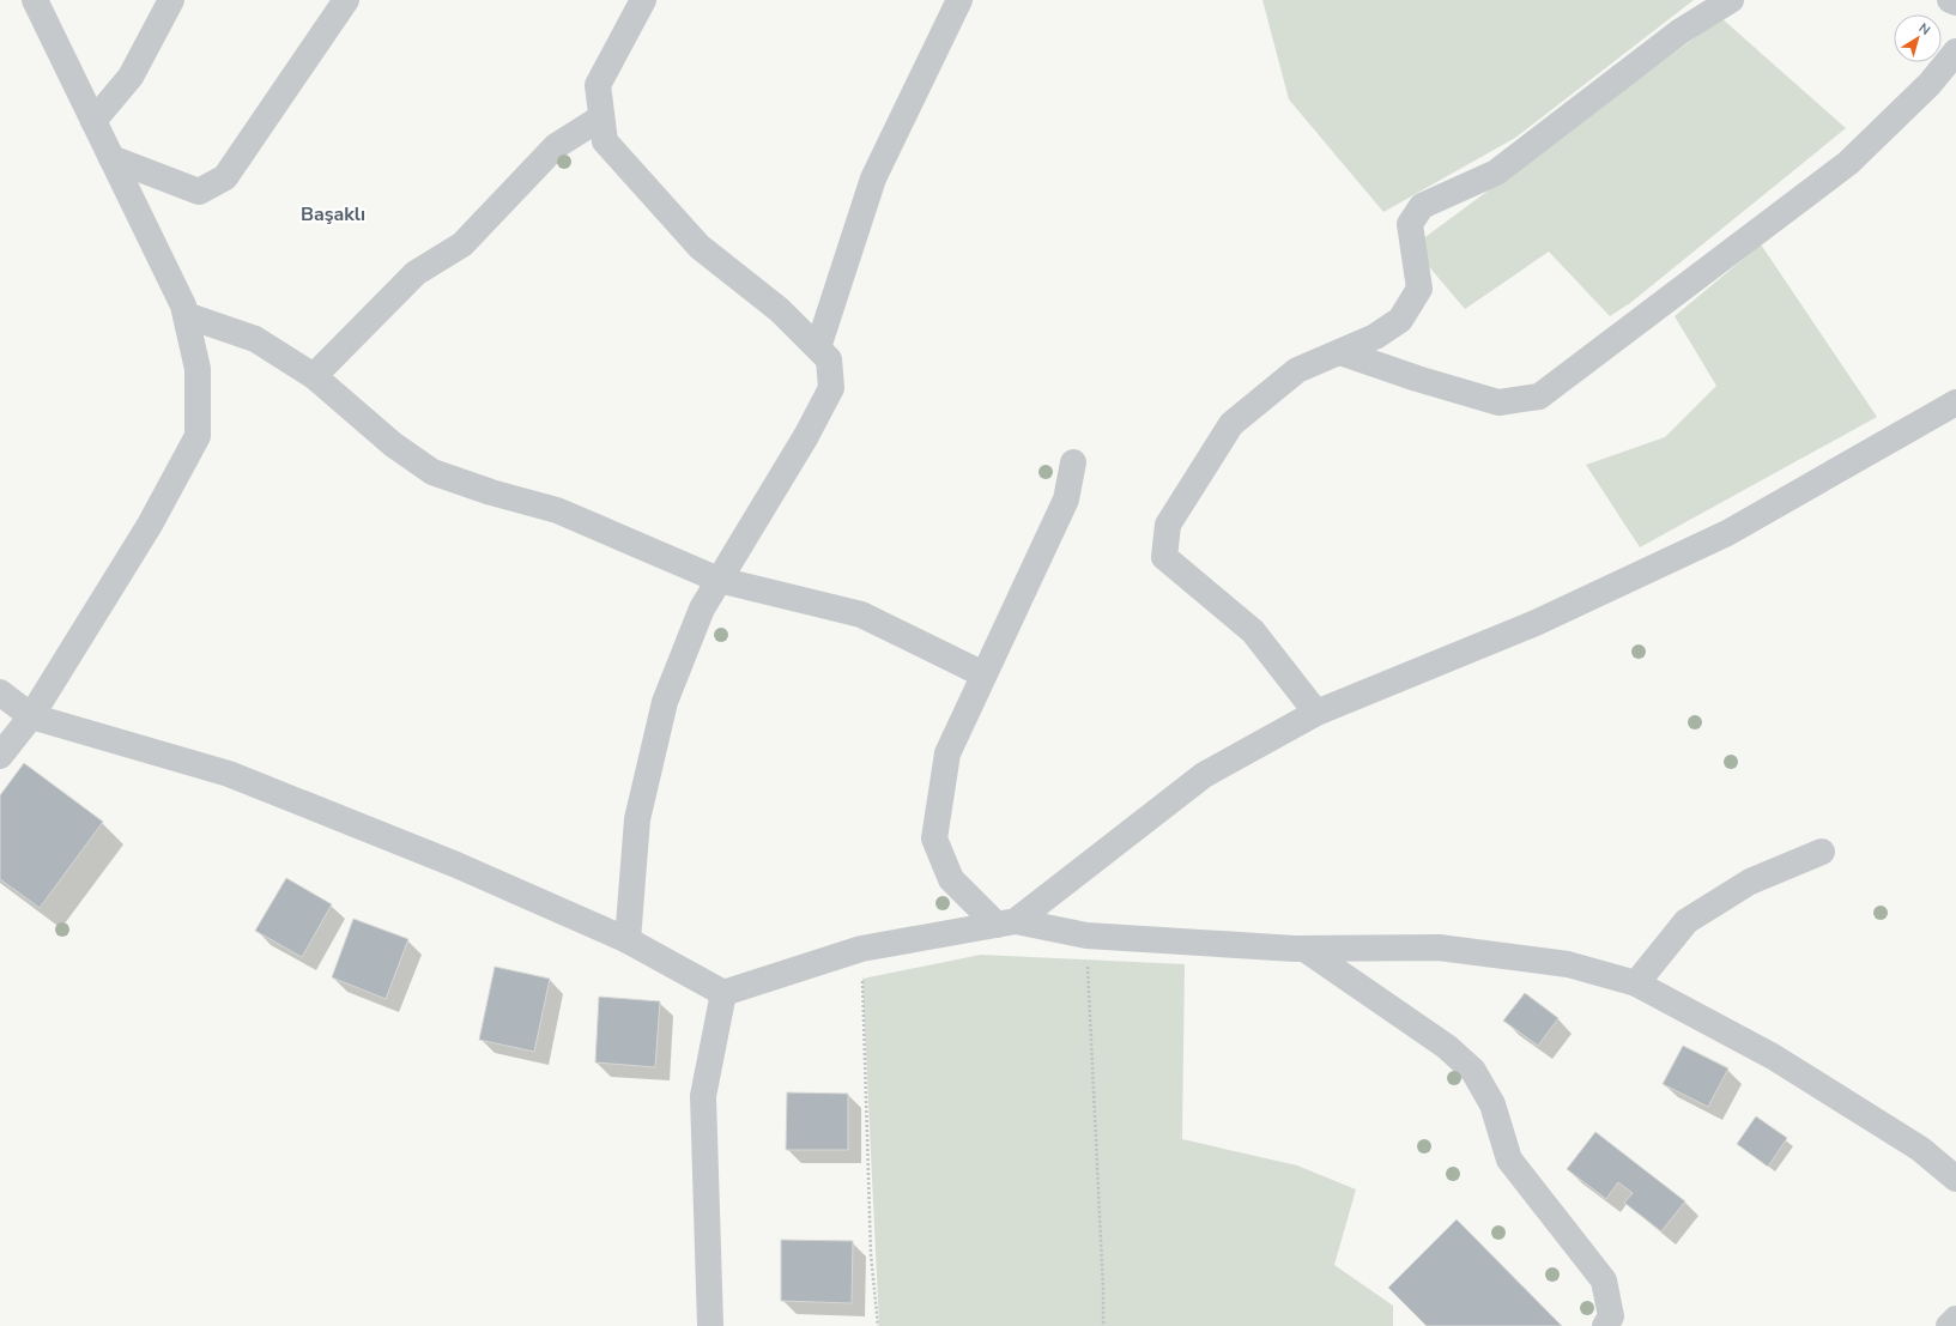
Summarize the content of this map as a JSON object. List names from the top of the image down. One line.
{"districts":["Başaklı"],"north":"top right"}
